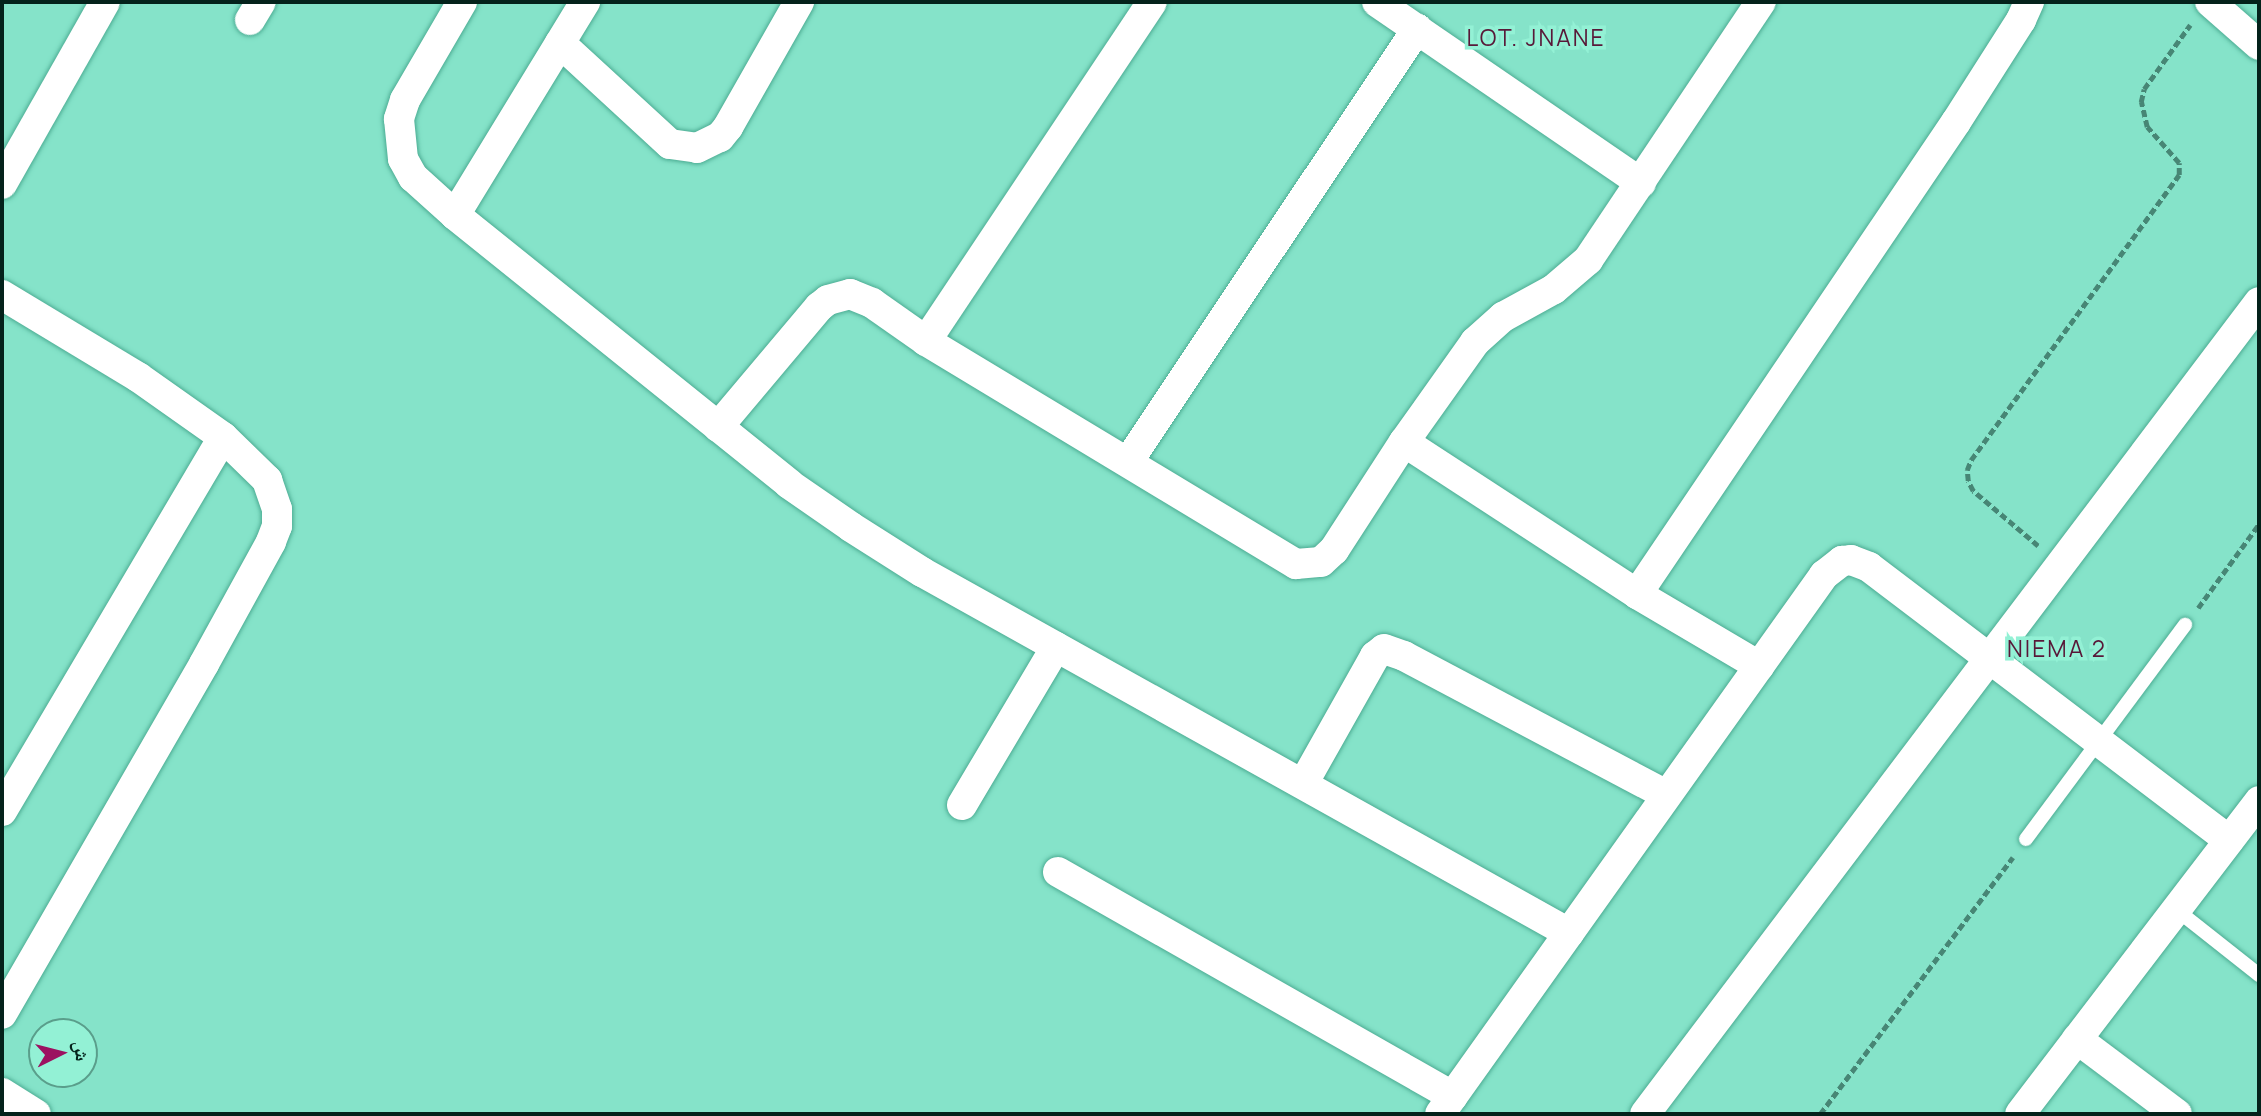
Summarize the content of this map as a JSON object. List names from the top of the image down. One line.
{"districts":["LOT. JNANE","NIEMA 2"],"north":"right"}
